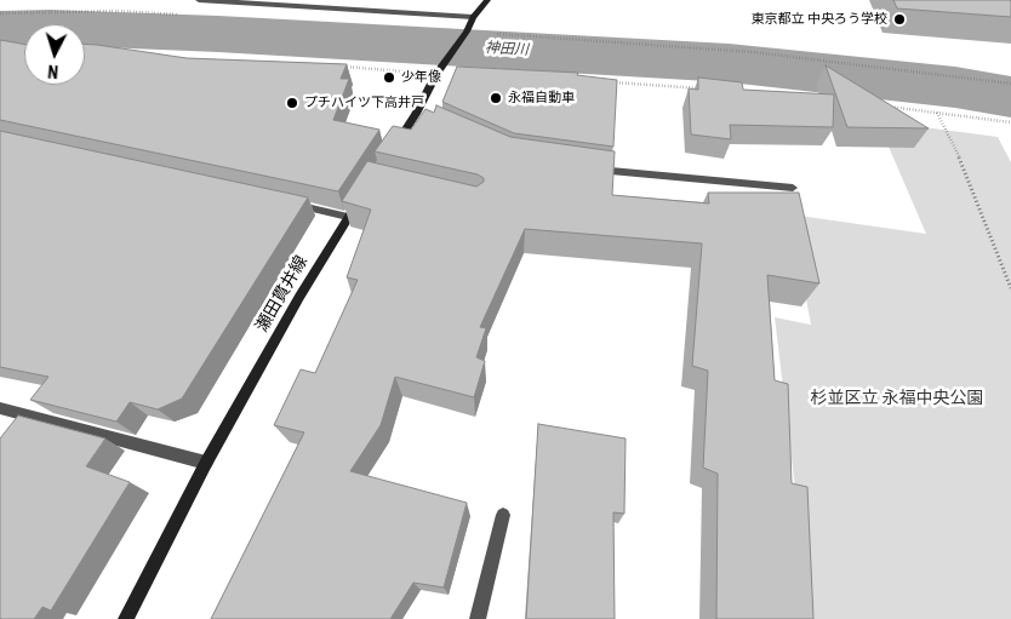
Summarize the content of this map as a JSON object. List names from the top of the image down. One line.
{"streets":{"main road":["瀬田貫井線"]},"water":["神田川"],"parks":["杉並区立 永福中央公園"],"places":["東京都立 中央ろう学校","少年像","永福自動車","プチハイツ下高井戸"],"north":"bottom"}
